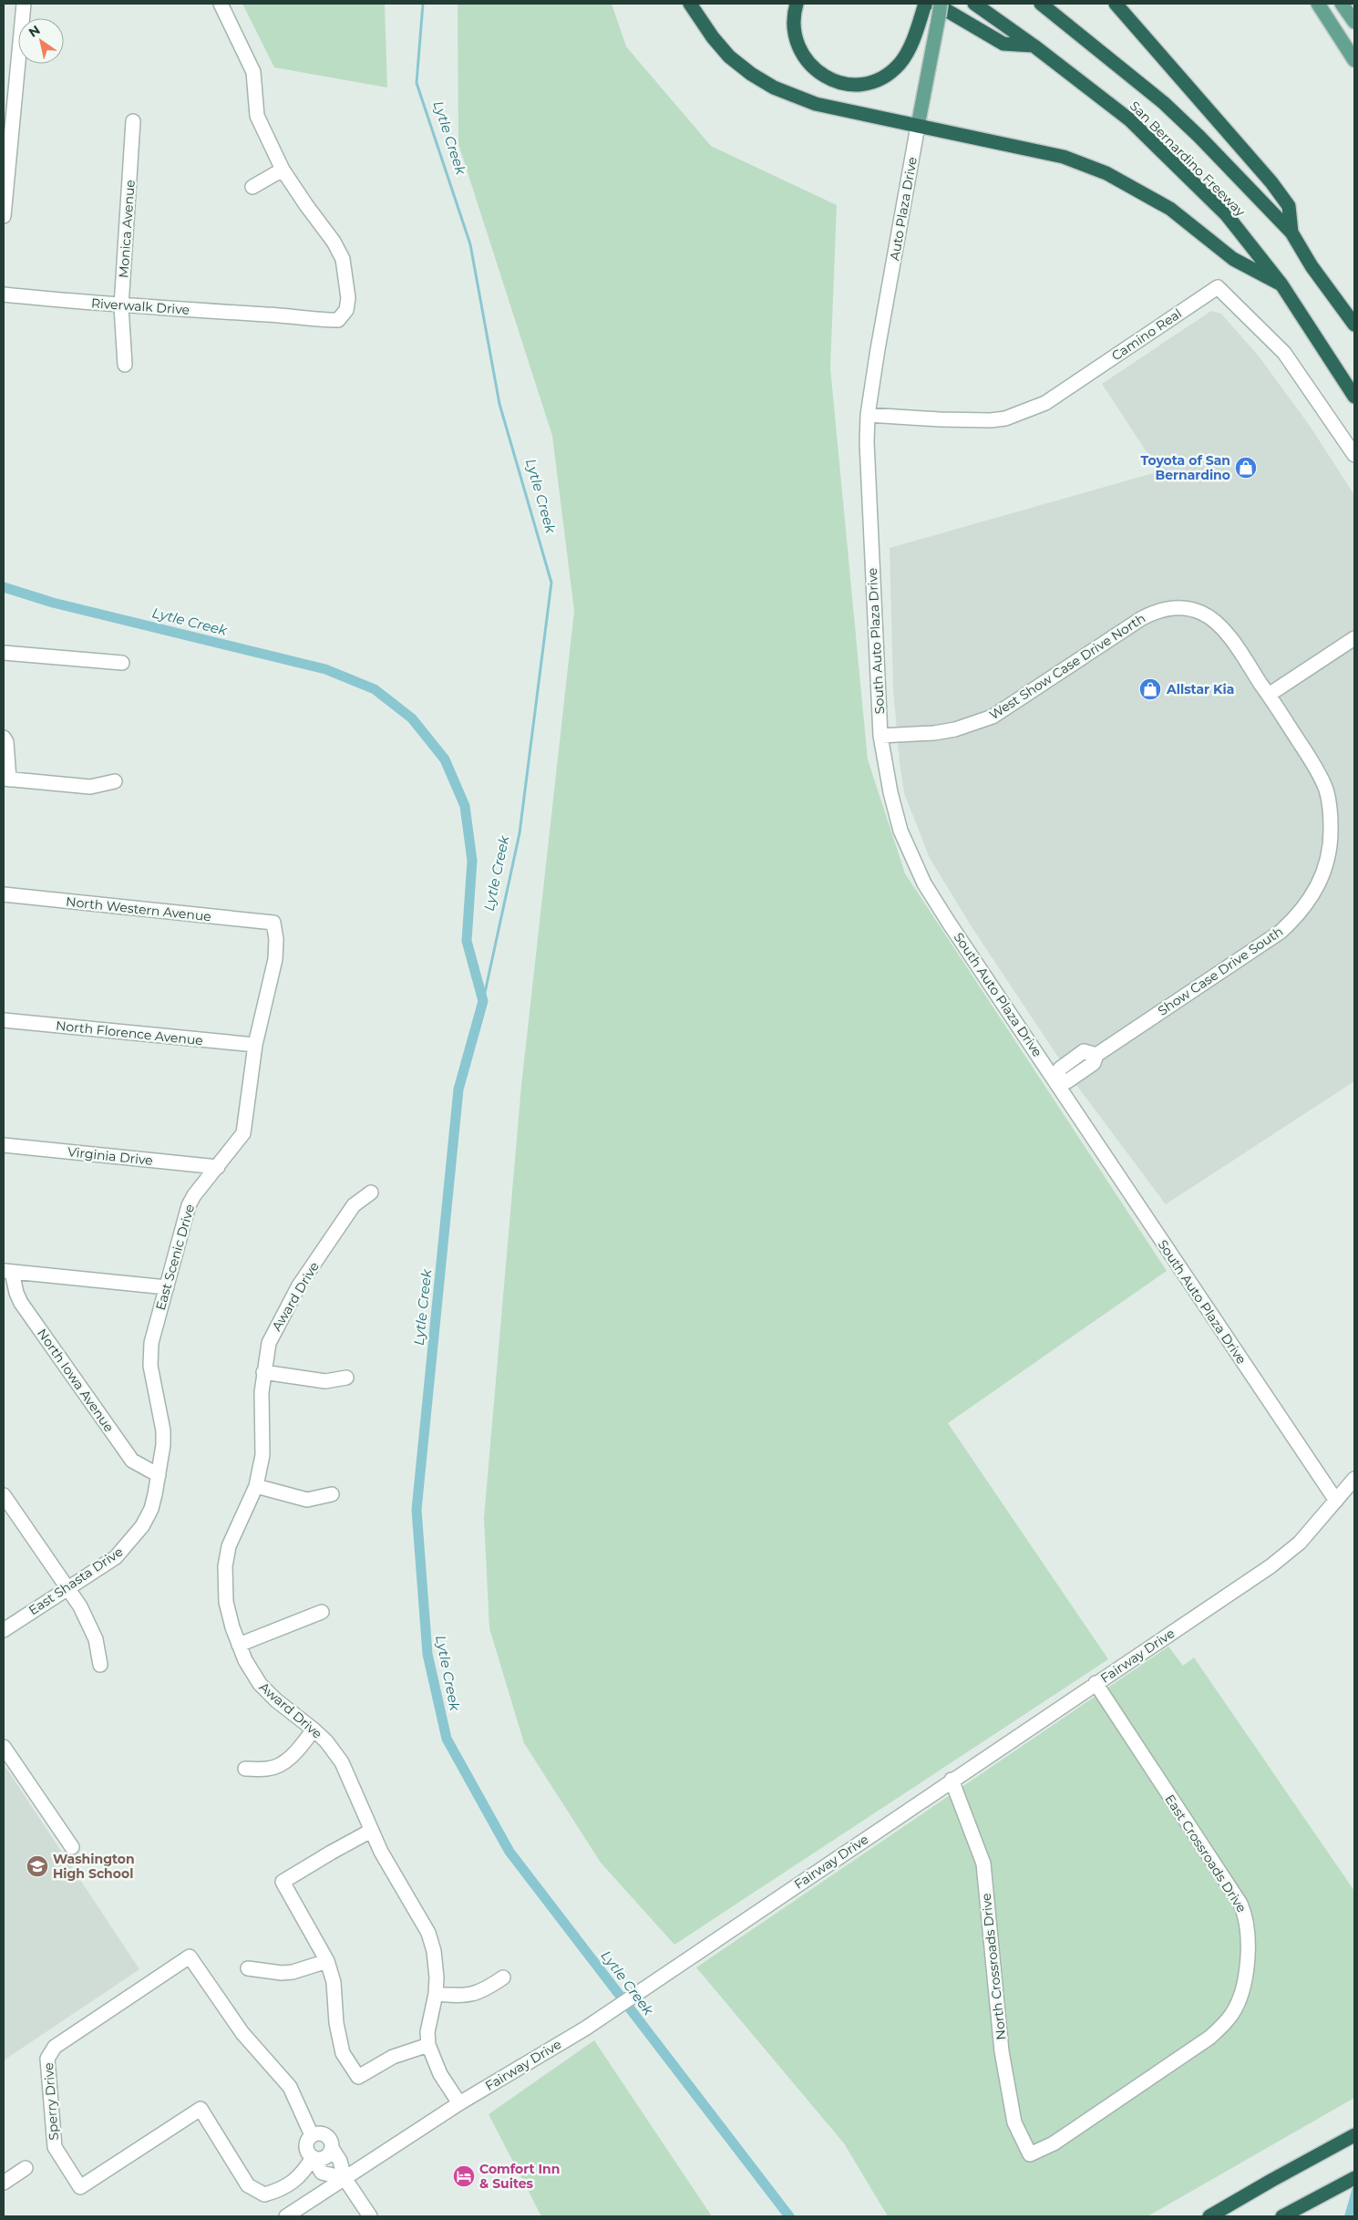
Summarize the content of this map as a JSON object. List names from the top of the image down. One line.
{"streets":{"highway":["San Bernardino Freeway"],"main road":["Auto Plaza Drive"],"street":["Monica Avenue","Riverwalk Drive","Camino Real","South Auto Plaza Drive","West Show Case Drive North","North Western Avenue","Show Case Drive South","North Florence Avenue","Virginia Drive","East Scenic Drive","Award Drive","North Iowa Avenue","East Shasta Drive","Fairway Drive","East Crossroads Drive","North Crossroads Drive","Sperry Drive"]},"crossings":[["Auto Plaza Drive","Camino Real"],["Auto Plaza Drive","South Auto Plaza Drive"],["Monica Avenue","Riverwalk Drive"],["Camino Real","South Auto Plaza Drive"],["South Auto Plaza Drive","West Show Case Drive North"],["South Auto Plaza Drive","Show Case Drive South"],["South Auto Plaza Drive","Fairway Drive"],["West Show Case Drive North","Show Case Drive South"],["North Western Avenue","East Scenic Drive"],["North Florence Avenue","East Scenic Drive"],["Virginia Drive","East Scenic Drive"],["East Scenic Drive","North Iowa Avenue"],["East Scenic Drive","East Shasta Drive"],["Award Drive","Fairway Drive"],["North Iowa Avenue","East Shasta Drive"],["Fairway Drive","East Crossroads Drive"],["Fairway Drive","North Crossroads Drive"],["East Crossroads Drive","North Crossroads Drive"]],"water":["Lytle Creek"],"places":{"shop":["Toyota of San Bernardino","Allstar Kia"],"school or university":["Washington High School"],"hotel":["Comfort Inn & Suites"]},"north":"top left"}
